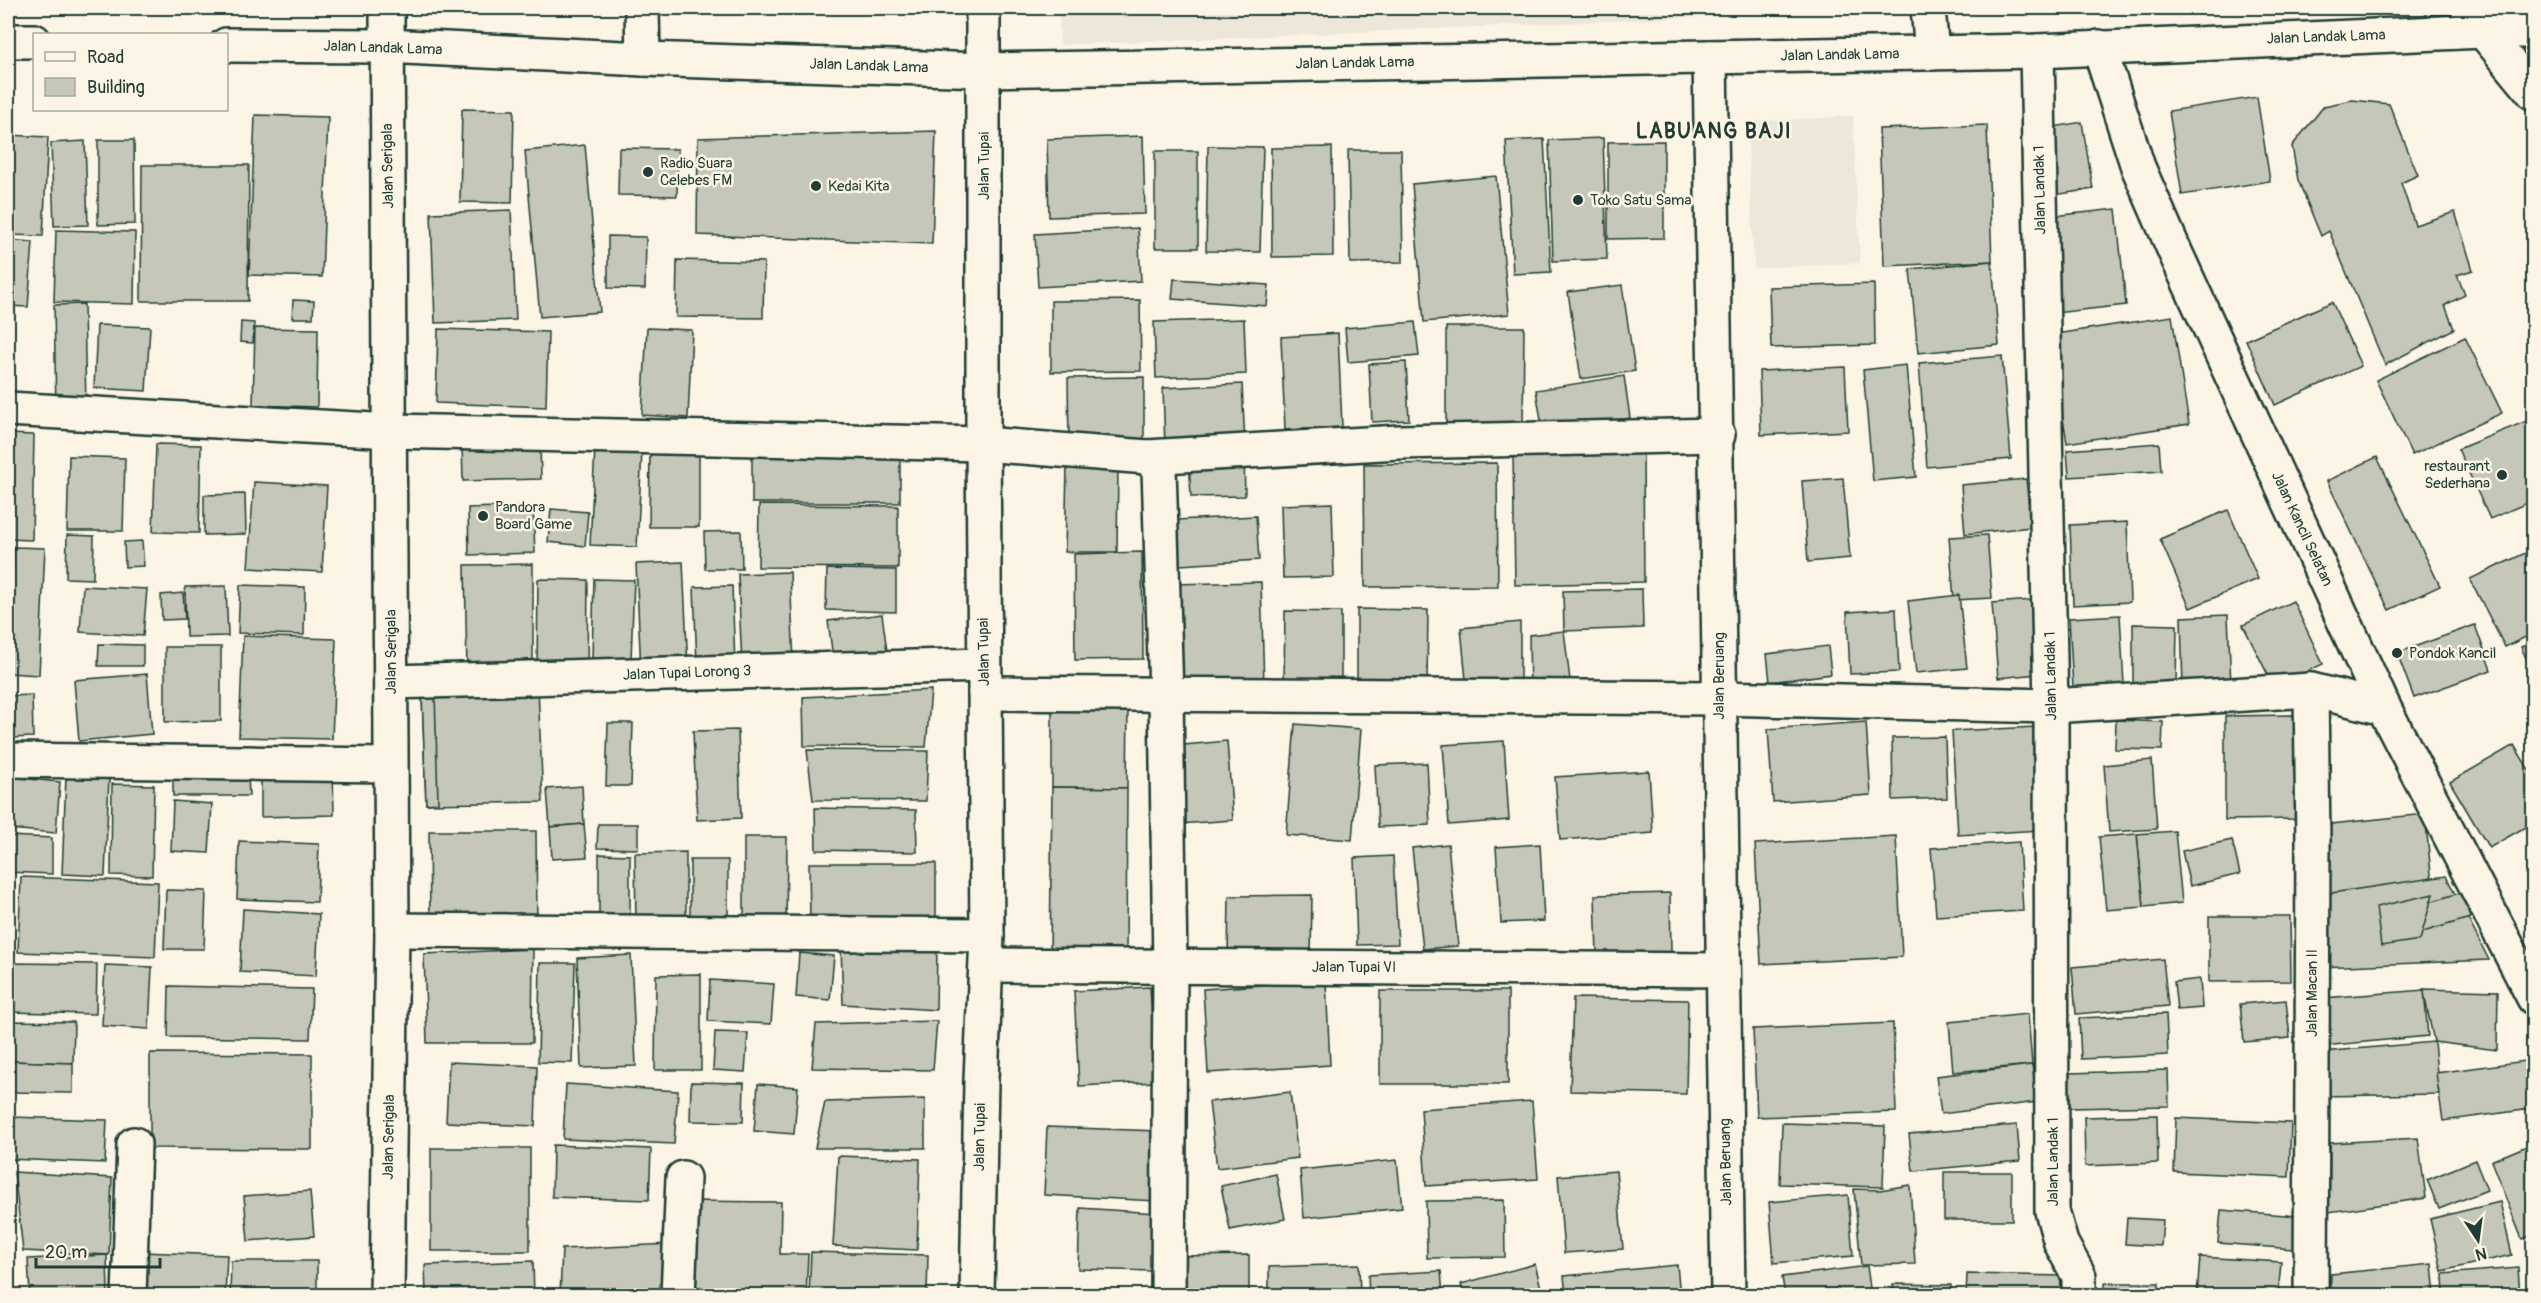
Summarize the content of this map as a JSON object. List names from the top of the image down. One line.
{"streets":{"street":["Jalan Landak Lama","Jalan Serigala","Jalan Tupai","Jalan Landak 1","Jalan Kancil Selatan","Jalan Tupai Lorong 3","Jalan Beruang","Jalan Tupai VI","Jalan Macan II"]},"crossings":[["Jalan Landak Lama","Jalan Serigala"],["Jalan Landak Lama","Jalan Tupai"],["Jalan Landak Lama","Jalan Landak 1"],["Jalan Landak Lama","Jalan Kancil Selatan"],["Jalan Landak Lama","Jalan Beruang"],["Jalan Serigala","Jalan Tupai Lorong 3"],["Jalan Serigala","Jalan Tupai VI"],["Jalan Tupai","Jalan Tupai Lorong 3"],["Jalan Tupai","Jalan Tupai VI"],["Jalan Landak 1","Jalan Tupai Lorong 3"],["Jalan Kancil Selatan","Jalan Tupai Lorong 3"],["Jalan Tupai Lorong 3","Jalan Beruang"],["Jalan Tupai Lorong 3","Jalan Macan II"],["Jalan Beruang","Jalan Tupai VI"]],"districts":["LABUANG BAJI"],"places":["Radio Suara Celebes FM","Kedai Kita","Toko Satu Sama","restaurant Sederhana","Pandora Board Game","Pondok Kancil"],"legend":["Road","Building"],"scale_bar":"20 m","north":"bottom"}
